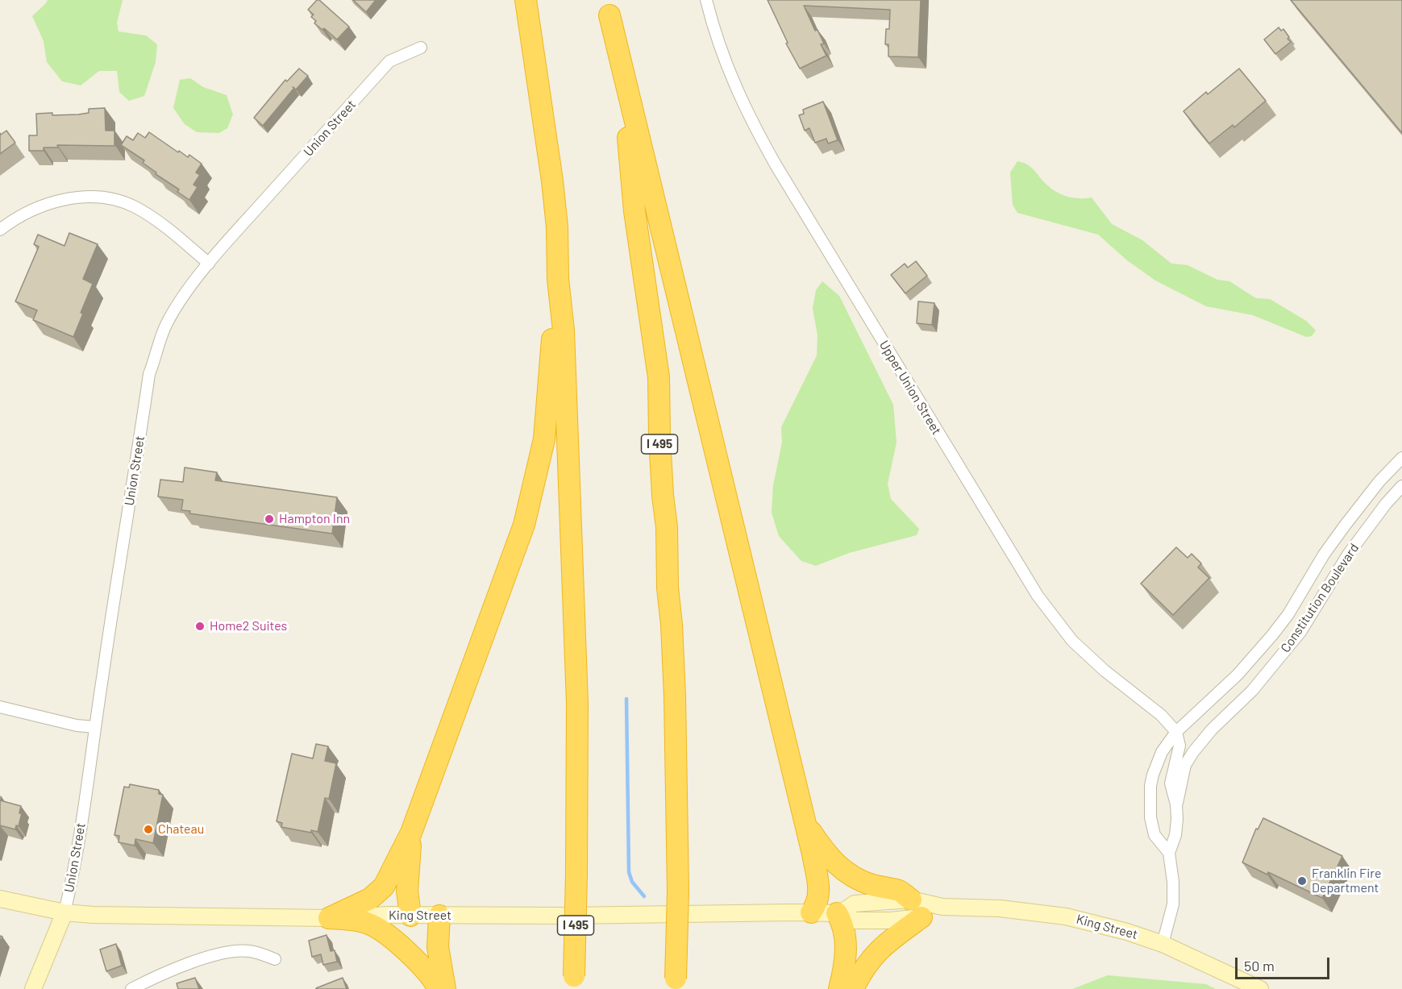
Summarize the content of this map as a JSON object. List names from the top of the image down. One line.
{"streets":{"highway":["I 495"],"main road":["Union Street","King Street"],"street":["Upper Union Street","Constitution Boulevard"]},"crossings":[["Union Street","King Street"],["Upper Union Street","Constitution Boulevard"]],"places":["Hampton Inn","Home2 Suites","Chateau","Franklin Fire Department"],"scale_bar":"50 m"}
